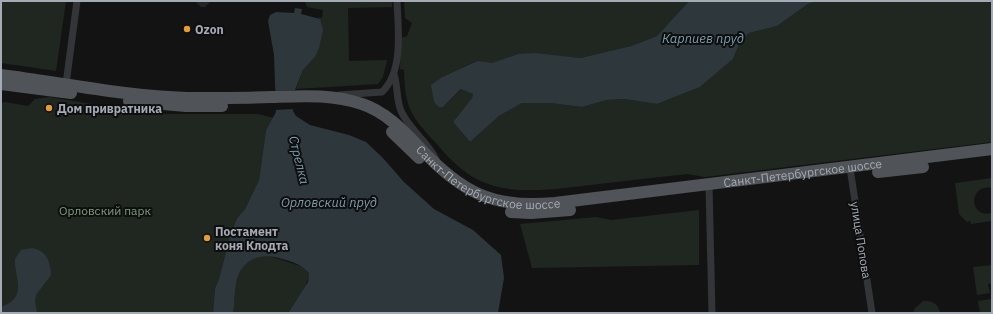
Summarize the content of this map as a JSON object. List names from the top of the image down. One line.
{"streets":{"main road":["Санкт-Петербургское шоссе"],"street":["улица Попова"]},"crossings":[["Санкт-Петербургское шоссе","улица Попова"]],"water":["Карпиев пруд","Стрелка","Орловский пруд"],"parks":["Орловский парк"],"places":["Ozon","Дом привратника","Постамент коня Клодта"]}
